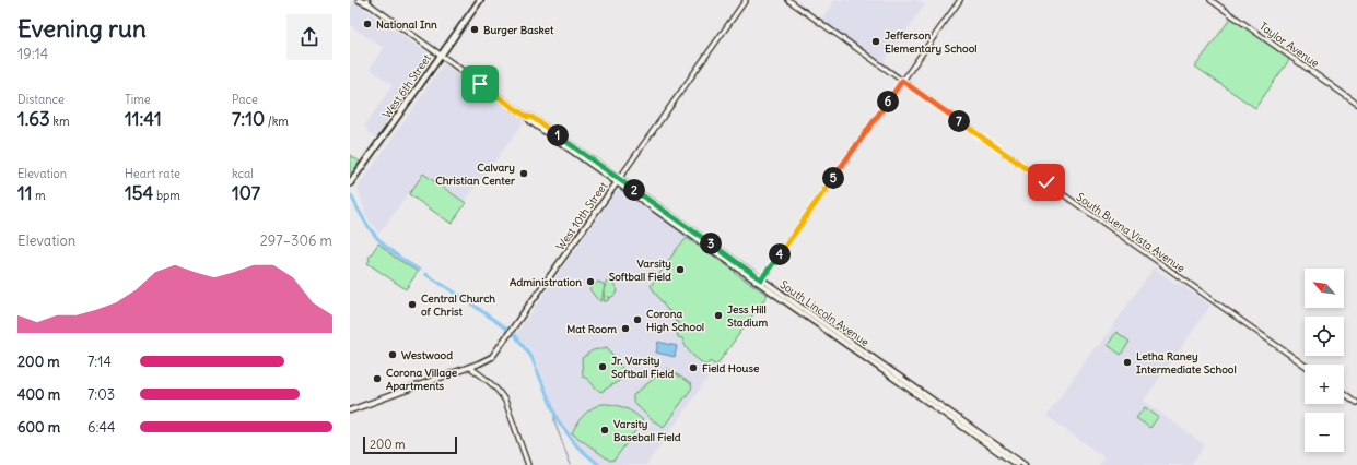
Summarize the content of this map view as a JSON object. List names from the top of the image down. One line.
{"streets":{"main road":["West 6th Street","West 10th Street","South Lincoln Avenue"],"street":["Taylor Avenue","South Buena Vista Avenue"]},"crossings":[["West 6th Street","South Lincoln Avenue"],["West 10th Street","South Lincoln Avenue"]],"places":["National Inn","Burger Basket","Jefferson Elementary School","Calvary Christian Center","Varsity Softball Field","Administration","Central Church of Christ","Jess Hill Stadium","Corona High School","Mat Room","Westwood","Letha Raney Intermediate School","Jr. Varsity Softball Field","Field House","Corona Village Apartments","Varsity Baseball Field"],"scale_bar":"200 m","north":"top left","page":{"heading":["Evening run","19:14"],"stats":[["Distance","1.63 km"],["Time","11:41"],["Pace","7:10 /km"],["Elevation","11 m"],["Heart rate","154 bpm"],["kcal","107"]],"pins":["6","7","1","5","2","3","4"],"chart":["Elevation","297–306 m"],"map_buttons":["+","−"],"list":[{"name":"200 m","note":"7:14"},{"name":"400 m","note":"7:03"},{"name":"600 m","note":"6:44"}],"scale":"200 m"}}
